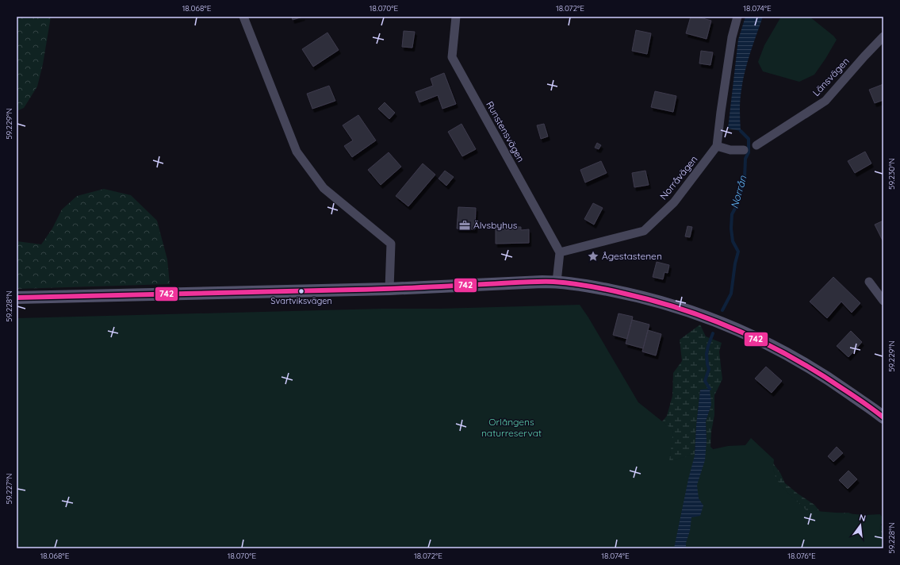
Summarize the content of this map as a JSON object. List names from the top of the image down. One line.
{"streets":{"street":["Länsvägen","Runstensvägen","Norråvägen"]},"crossings":[["Runstensvägen","Norråvägen"]],"water":["Norrån"],"parks":["Orlångens naturreservat"],"places":{"office":["Älvsbyhus"],"place":["Ågestastenen"],"other":["Svartviksvägen"]},"lines":["transit line 742"],"north":"top","coordinates":["18.068°E","18.070°E","18.072°E","18.074°E","59.229°N","59.230°N","59.228°N","59.227°N","18.076°E"]}
